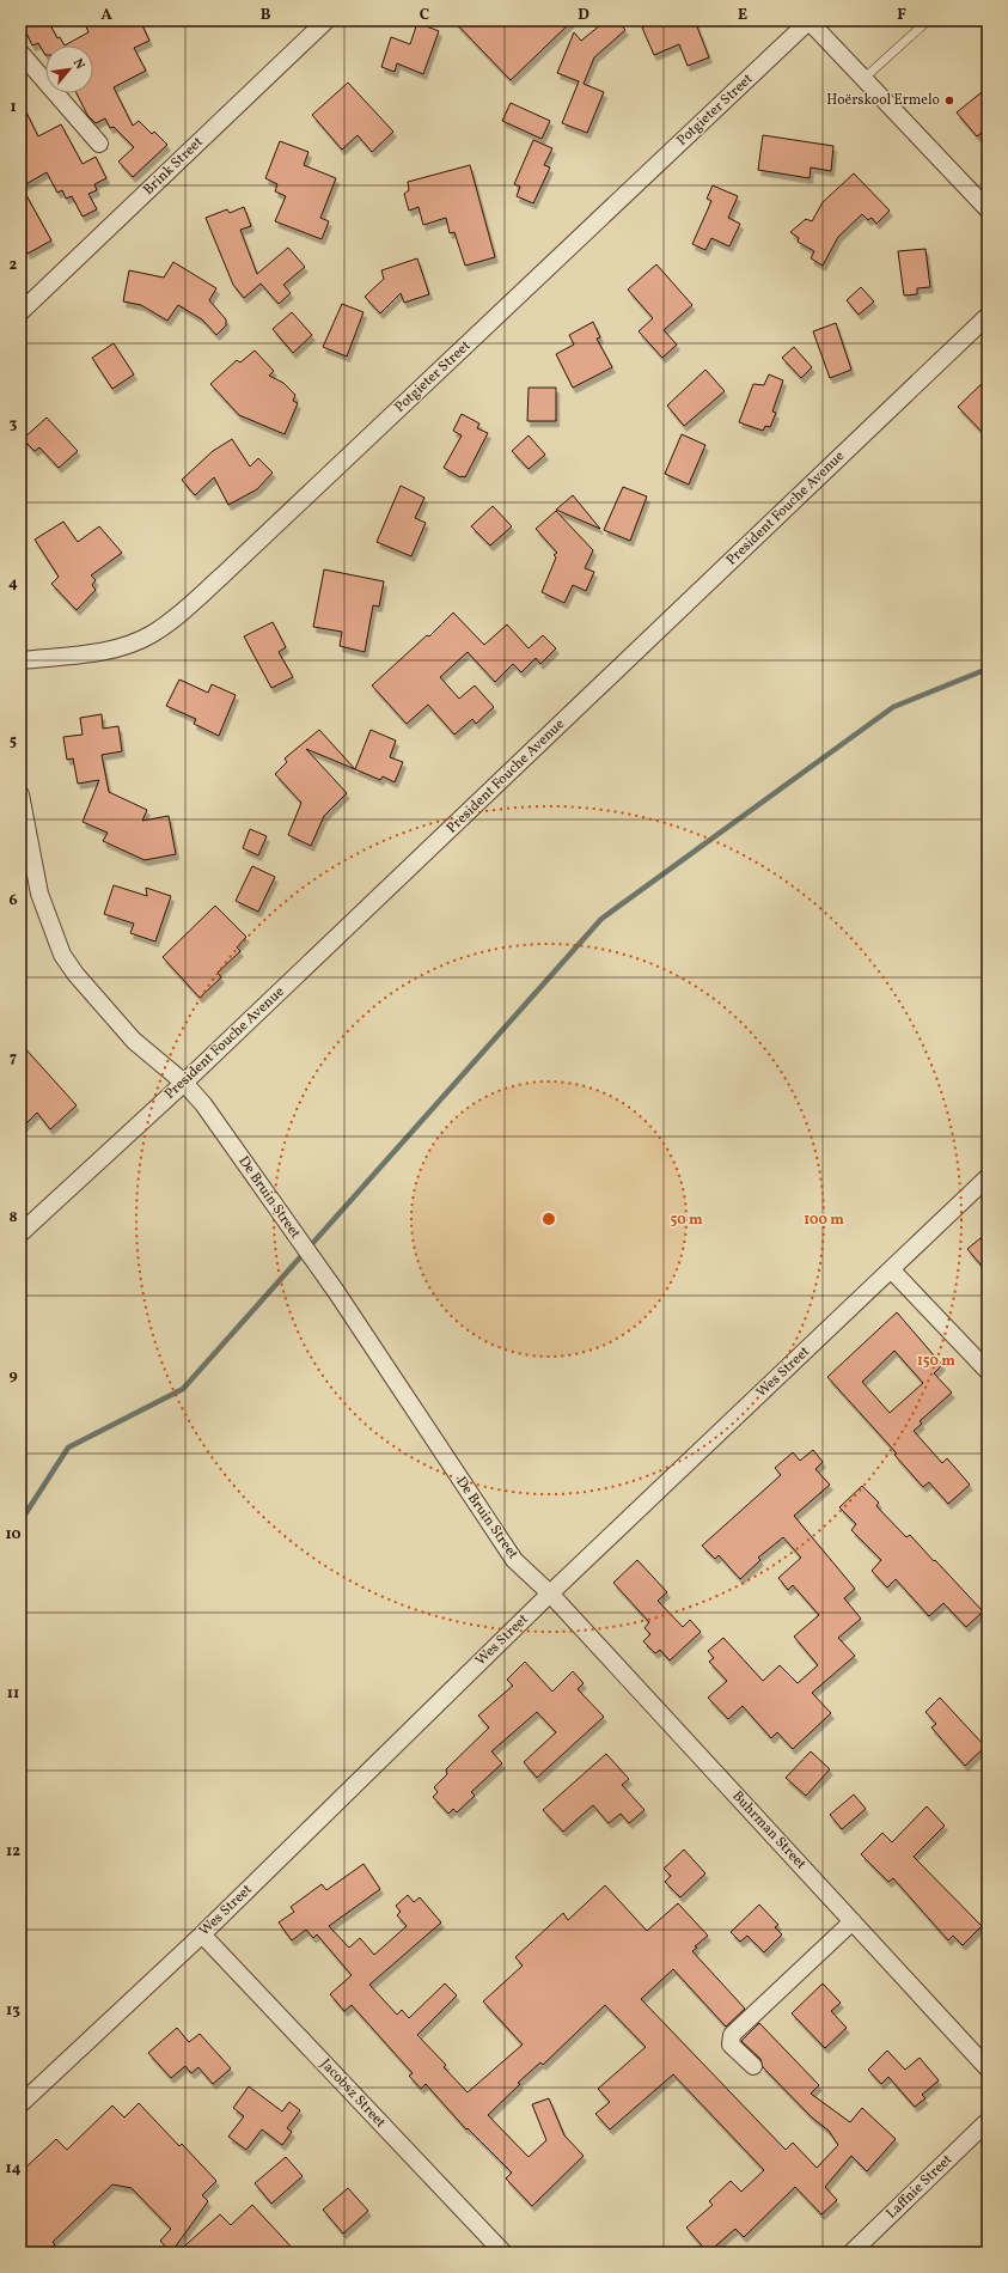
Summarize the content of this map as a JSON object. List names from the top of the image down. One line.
{"streets":{"street":["Potgieter Street","Brink Street","President Fouche Avenue","De Bruin Street","Wes Street","Buhrman Street","Jacobsz Street","Laffnie Street"]},"crossings":[["President Fouche Avenue","De Bruin Street"],["De Bruin Street","Wes Street"],["De Bruin Street","Buhrman Street"],["Wes Street","Buhrman Street"],["Wes Street","Jacobsz Street"]],"places":["Hoërskool Ermelo"],"north":"top right","grid":{"columns":["A","B","C","D","E","F"],"rows":["1","2","3","4","5","6","7","8","9","10","11","12","13","14"]},"rings":["50 m","100 m","150 m"]}
